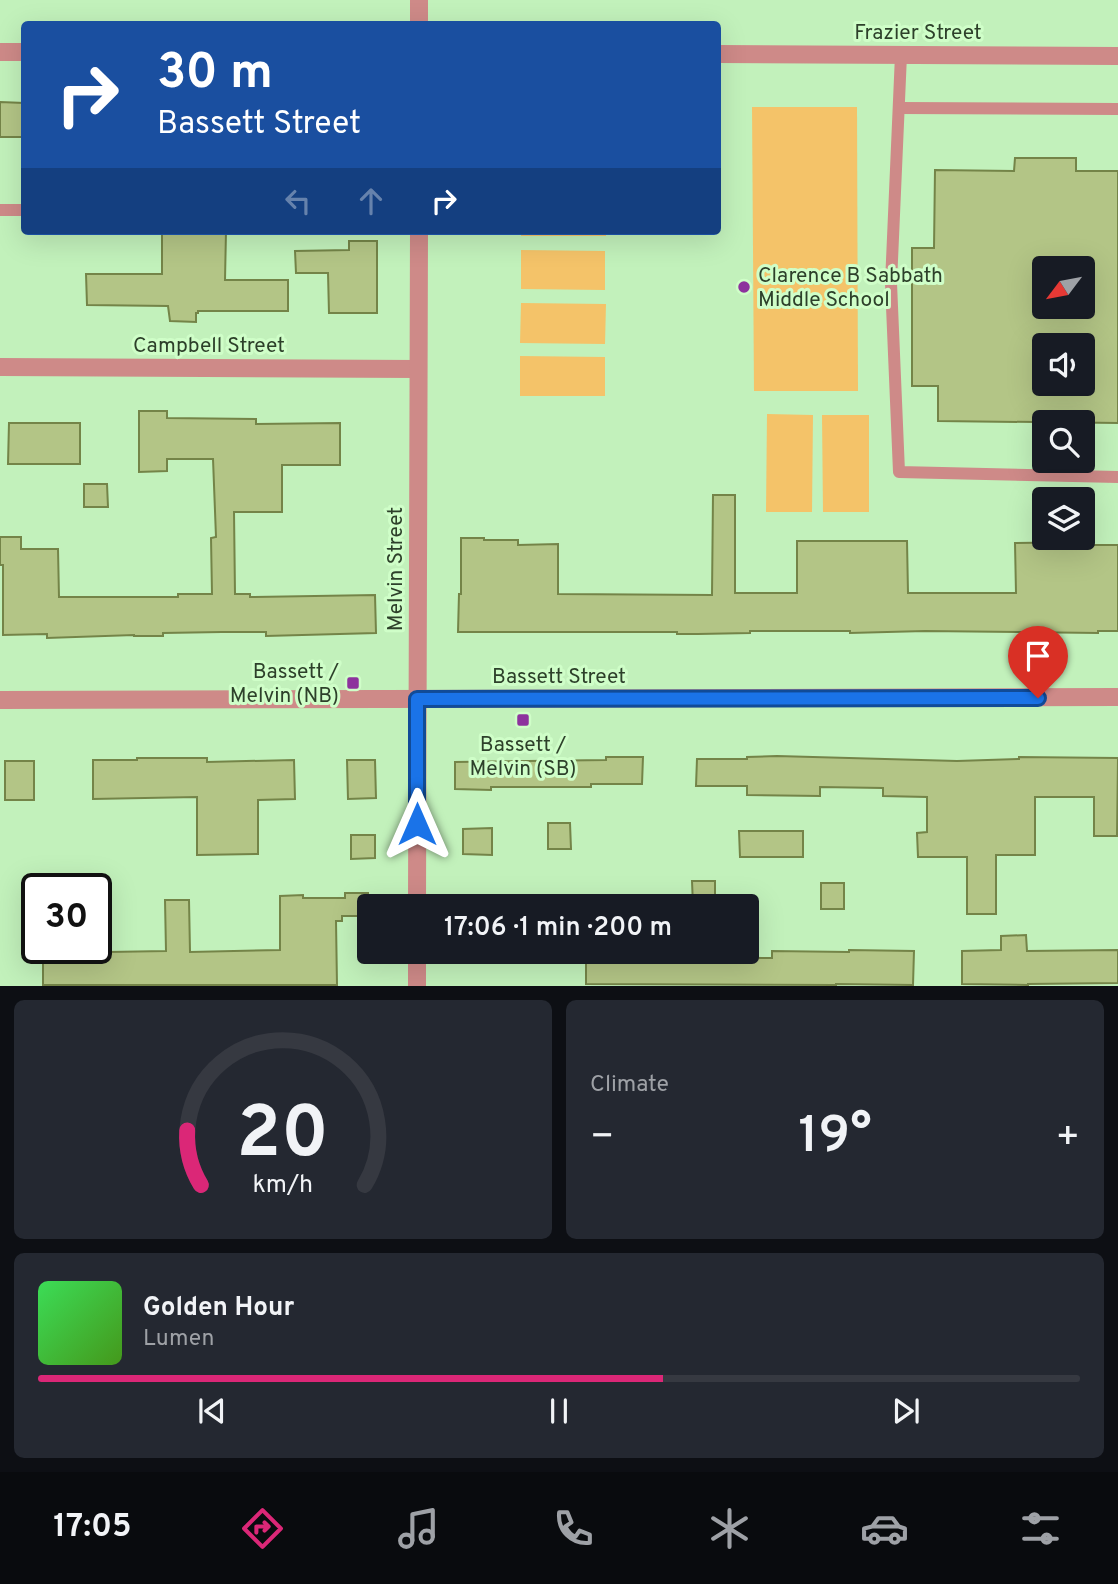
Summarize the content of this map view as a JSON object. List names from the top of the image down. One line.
{"streets":{"street":["Frazier Street","Campbell Street","Melvin Street","Bassett Street"]},"crossings":[["Campbell Street","Melvin Street"],["Melvin Street","Bassett Street"]],"places":{"other":["Clarence B Sabbath Middle School"],"transit":["Bassett / Melvin (NB)","Bassett / Melvin (SB)"]},"north":"bottom left","page":{"turn":["30 m","Bassett Street"],"limit":"30","trip":"17:06 · 1 min · 200 m","tile":"Climate","heat":["−","19°","+"],"song":["Golden Hour","Lumen"],"tabs":"17:05","gauge":["20","km/h"]}}
